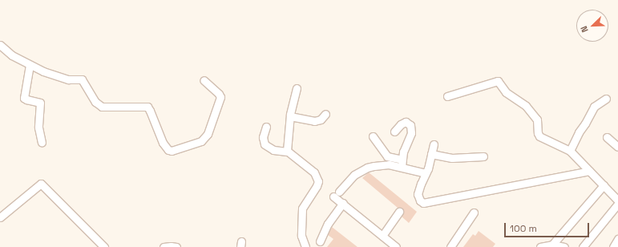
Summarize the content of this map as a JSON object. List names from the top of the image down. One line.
{"scale_bar":"100 m","north":"bottom left"}
